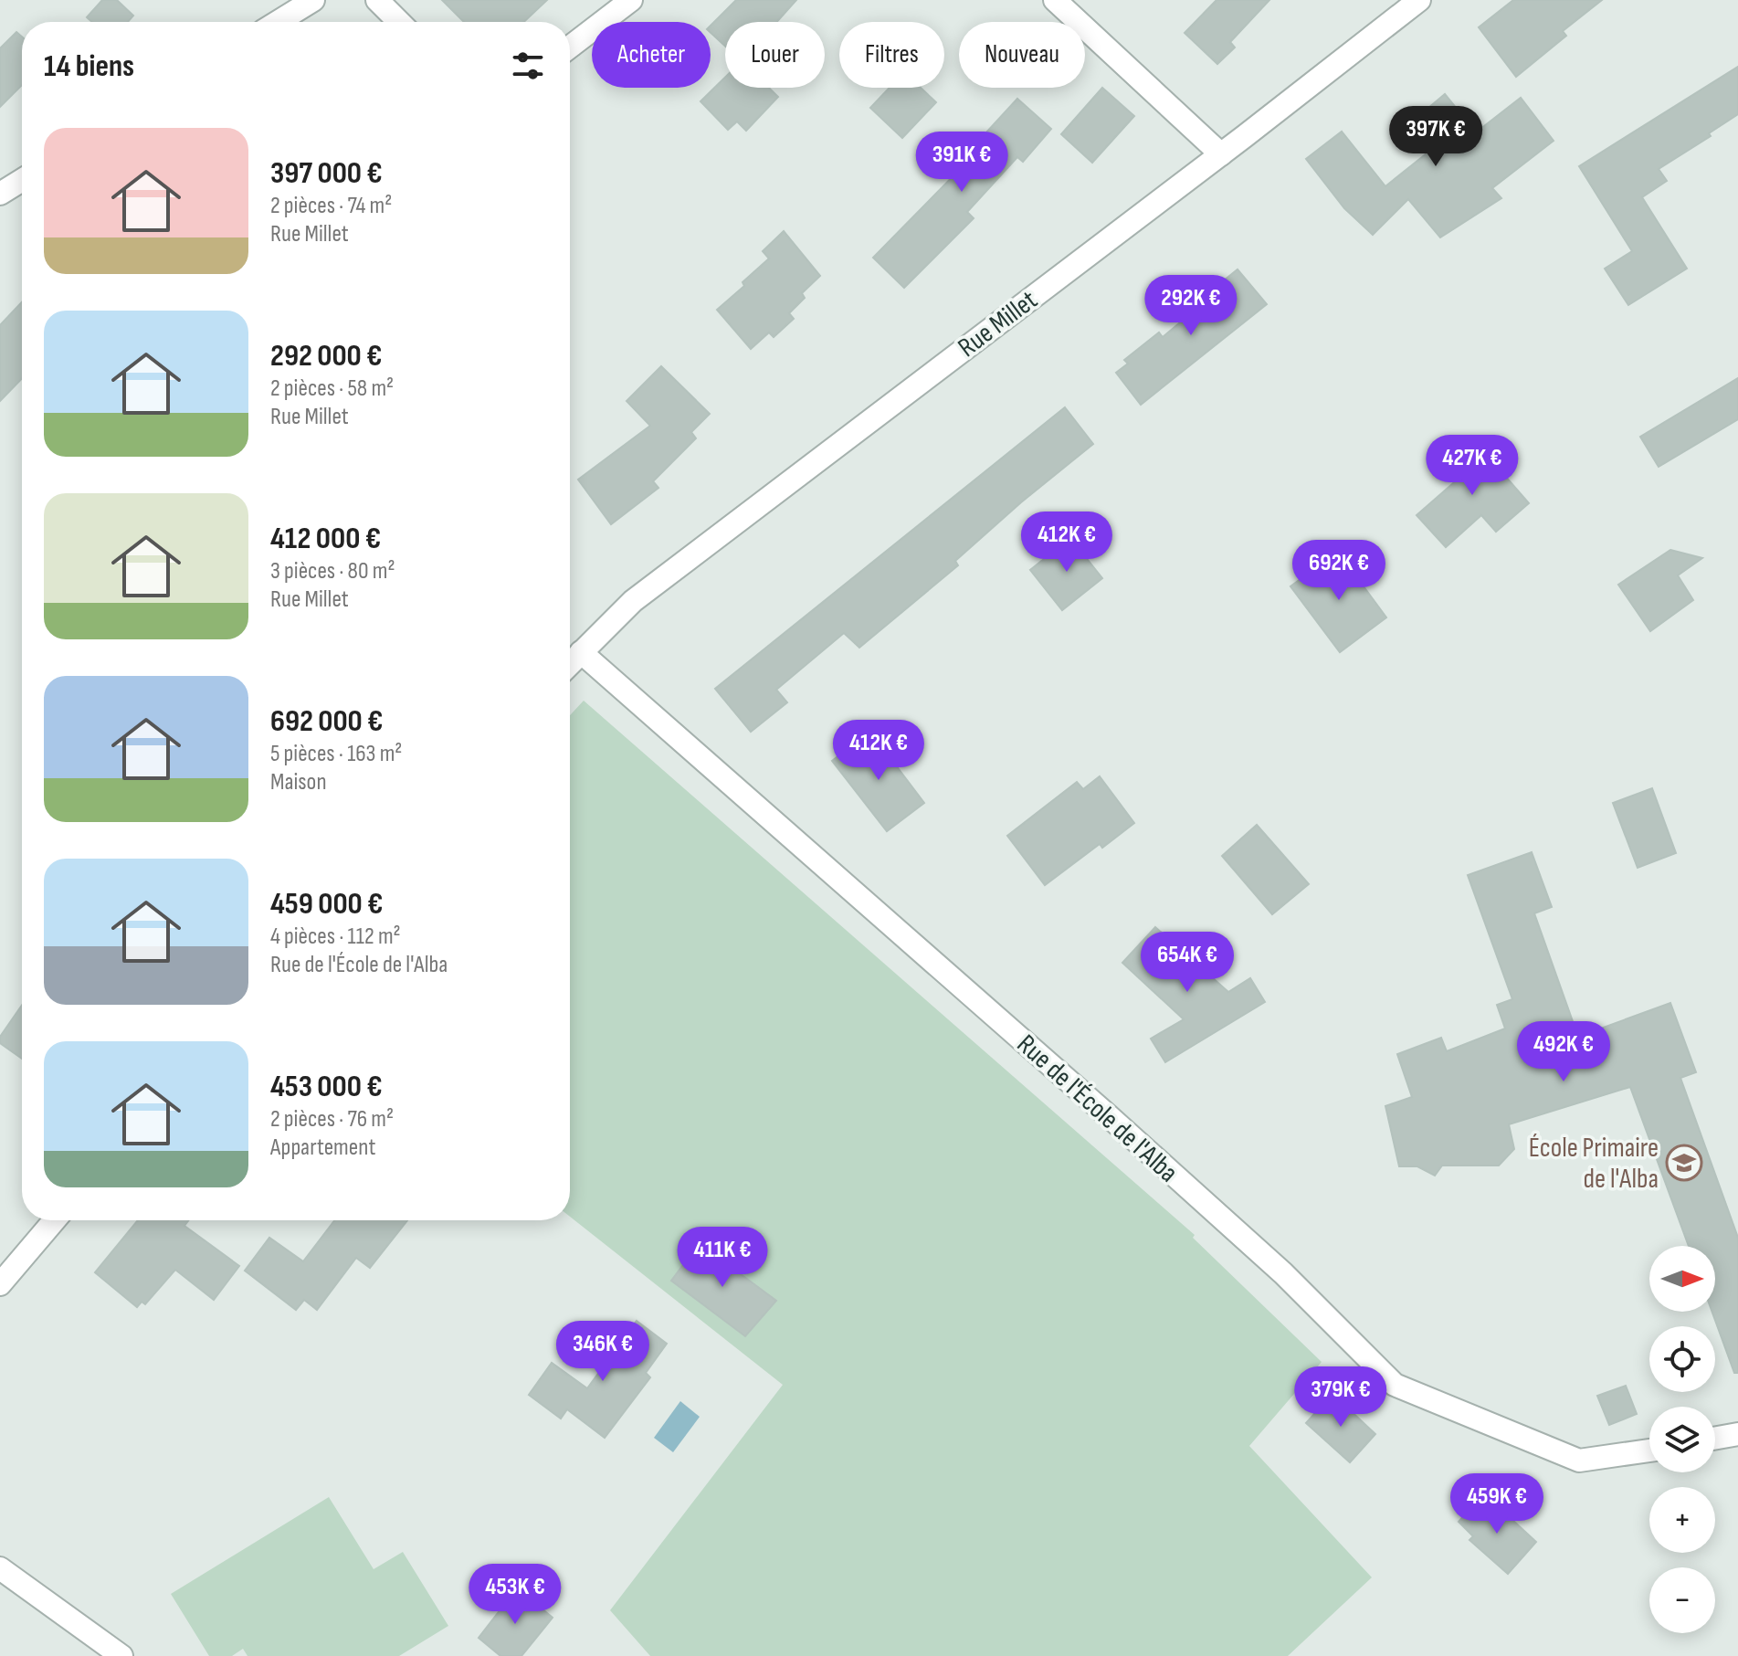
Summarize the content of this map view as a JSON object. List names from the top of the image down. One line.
{"streets":{"street":["Rue Millet","Rue de l'École de l'Alba"]},"crossings":[["Rue Millet","Rue de l'École de l'Alba"]],"places":{"school or university":["École Primaire de l'Alba"]},"north":"right","page":{"chip":["Acheter","Louer","Filtres","Nouveau"],"heading":"14 biens","price":["397K €","391K €","292K €","427K €","412K €","692K €","412K €","654K €","492K €","411K €","346K €","379K €","459K €","453K €"],"list":[{"name":"397 000 €","note":"2 pièces · 74 m² · Rue Millet"},{"name":"292 000 €","note":"2 pièces · 58 m² · Rue Millet"},{"name":"412 000 €","note":"3 pièces · 80 m² · Rue Millet"},{"name":"692 000 €","note":"5 pièces · 163 m² · Maison"},{"name":"459 000 €","note":"4 pièces · 112 m² · Rue de l'École de l'Alba"},{"name":"453 000 €","note":"2 pièces · 76 m² · Appartement"}],"map_buttons":["+","−"]}}
